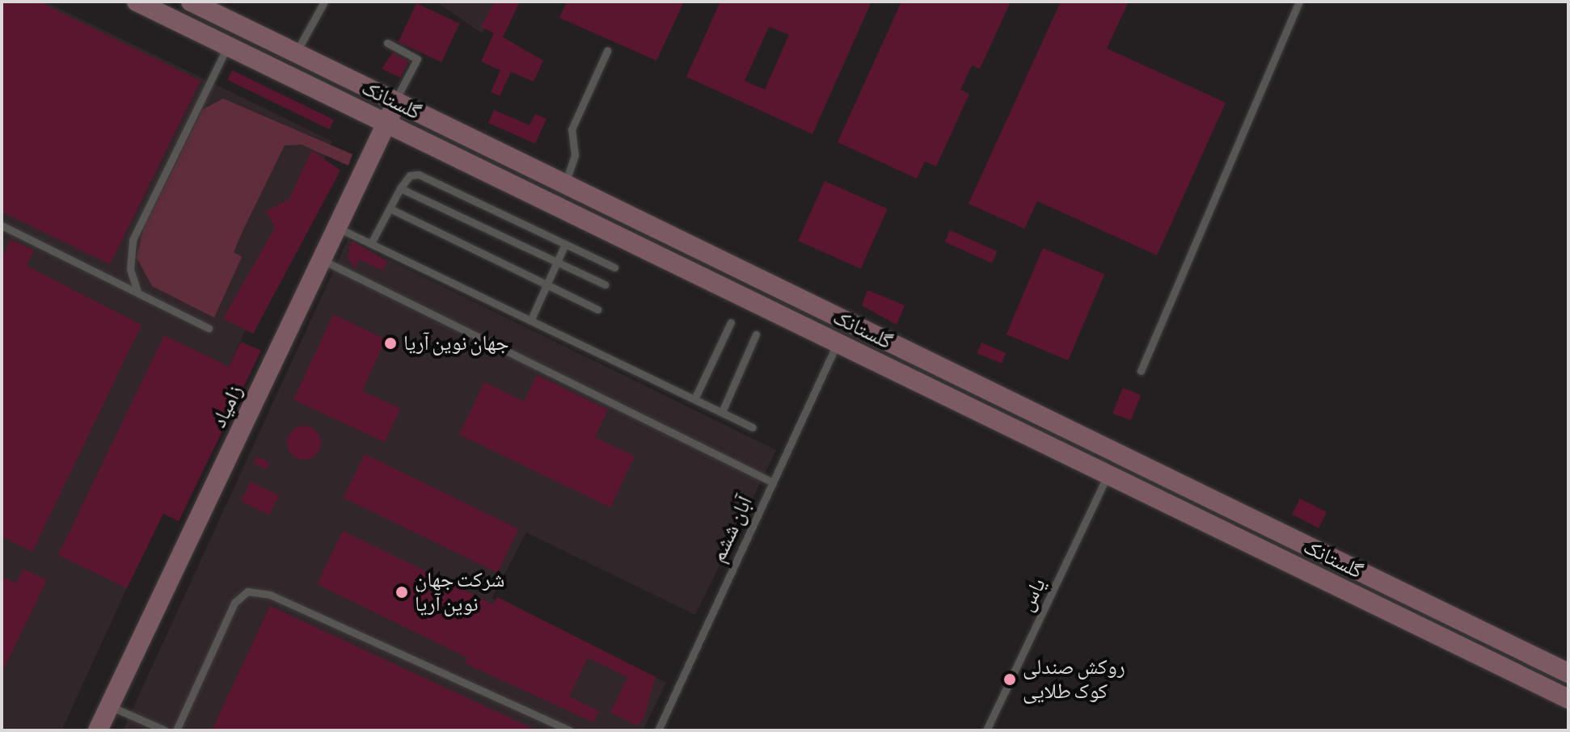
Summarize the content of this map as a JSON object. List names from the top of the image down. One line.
{"streets":{"street":["گلستانک","زامیاد"],"lane":["آبان ششم","یاس"]},"crossings":[["گلستانک","زامیاد"],["گلستانک","آبان ششم"],["گلستانک","یاس"]],"places":["جهان نوین آریا","شرکت جهان نوین آریا","روکش صندلی کوک طلایی"]}
